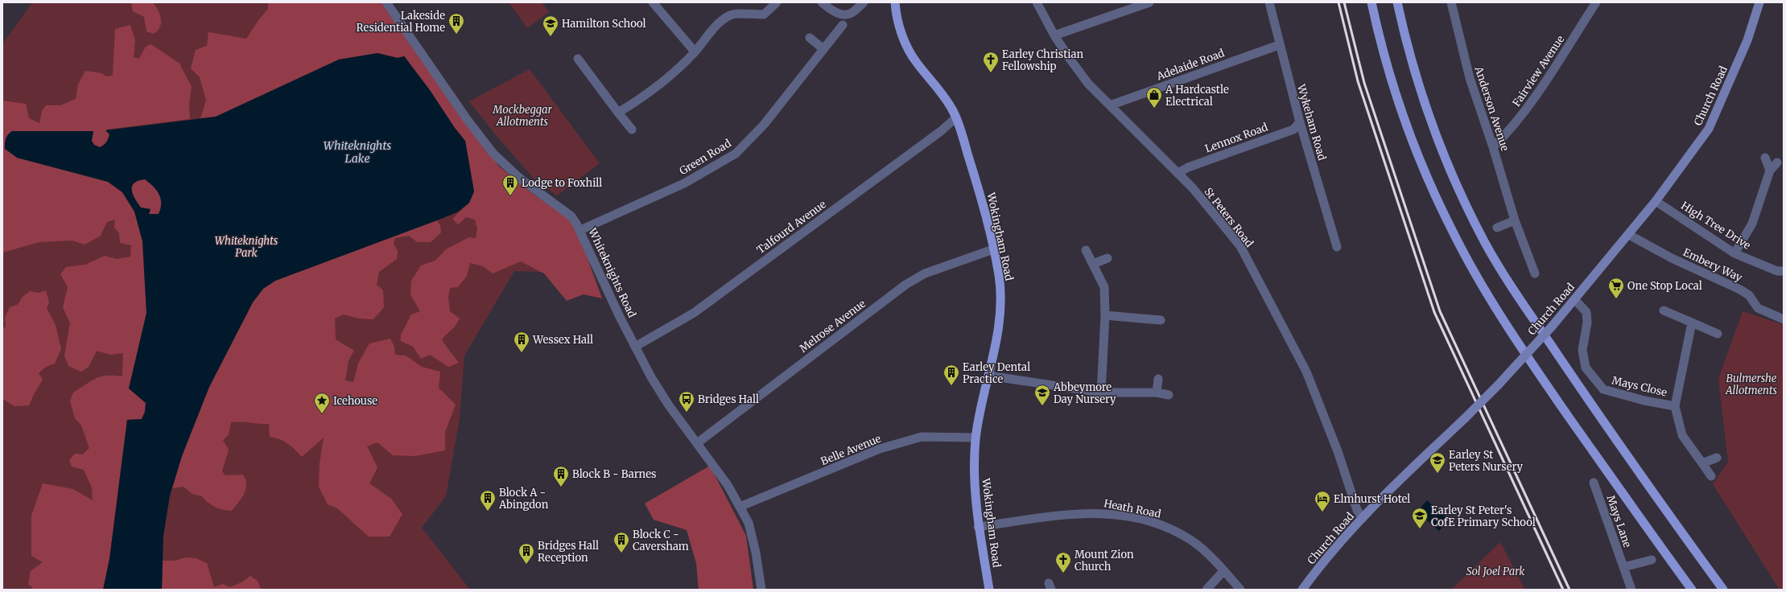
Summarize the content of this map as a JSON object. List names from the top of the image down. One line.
{"streets":{"main road":["Church Road","Wokingham Road"],"street":["Adelaide Road","Fairview Avenue","Anderson Avenue","Wykeham Road","Lennox Road","Green Road","St Peters Road","High Tree Drive","Talfourd Avenue","Embery Way","Whiteknights Road","Melrose Avenue","Mays Close","Belle Avenue","Heath Road","Mays Lane"]},"crossings":[["Adelaide Road","Wykeham Road"],["Adelaide Road","St Peters Road"],["Fairview Avenue","Anderson Avenue"],["Church Road","St Peters Road"],["Church Road","High Tree Drive"],["Church Road","Embery Way"],["Church Road","Mays Close"],["Wykeham Road","Lennox Road"],["Lennox Road","St Peters Road"],["Green Road","Whiteknights Road"],["Talfourd Avenue","Wokingham Road"],["Talfourd Avenue","Whiteknights Road"],["Wokingham Road","Melrose Avenue"],["Wokingham Road","Belle Avenue"],["Wokingham Road","Heath Road"],["Whiteknights Road","Melrose Avenue"],["Whiteknights Road","Belle Avenue"]],"water":["Whiteknights Lake"],"parks":["Mockbeggar Allotments","Whiteknights Park","Bulmershe Allotments","Sol Joel Park"],"places":{"building":["Lakeside Residential Home","Lodge to Foxhill","Wessex Hall","Earley Dental Practice","Block B - Barnes","Block A - Abingdon","Block C - Caversham","Bridges Hall Reception"],"school or university":["Hamilton School","Abbeymore Day Nursery","Earley St Peters Nursery","Earley St Peter's CofE Primary School"],"church":["Earley Christian Fellowship","Mount Zion Church"],"shop":["A Hardcastle Electrical"],"supermarket":["One Stop Local"],"bus stop":["Bridges Hall"],"place":["Icehouse"],"hotel":["Elmhurst Hotel"]}}
